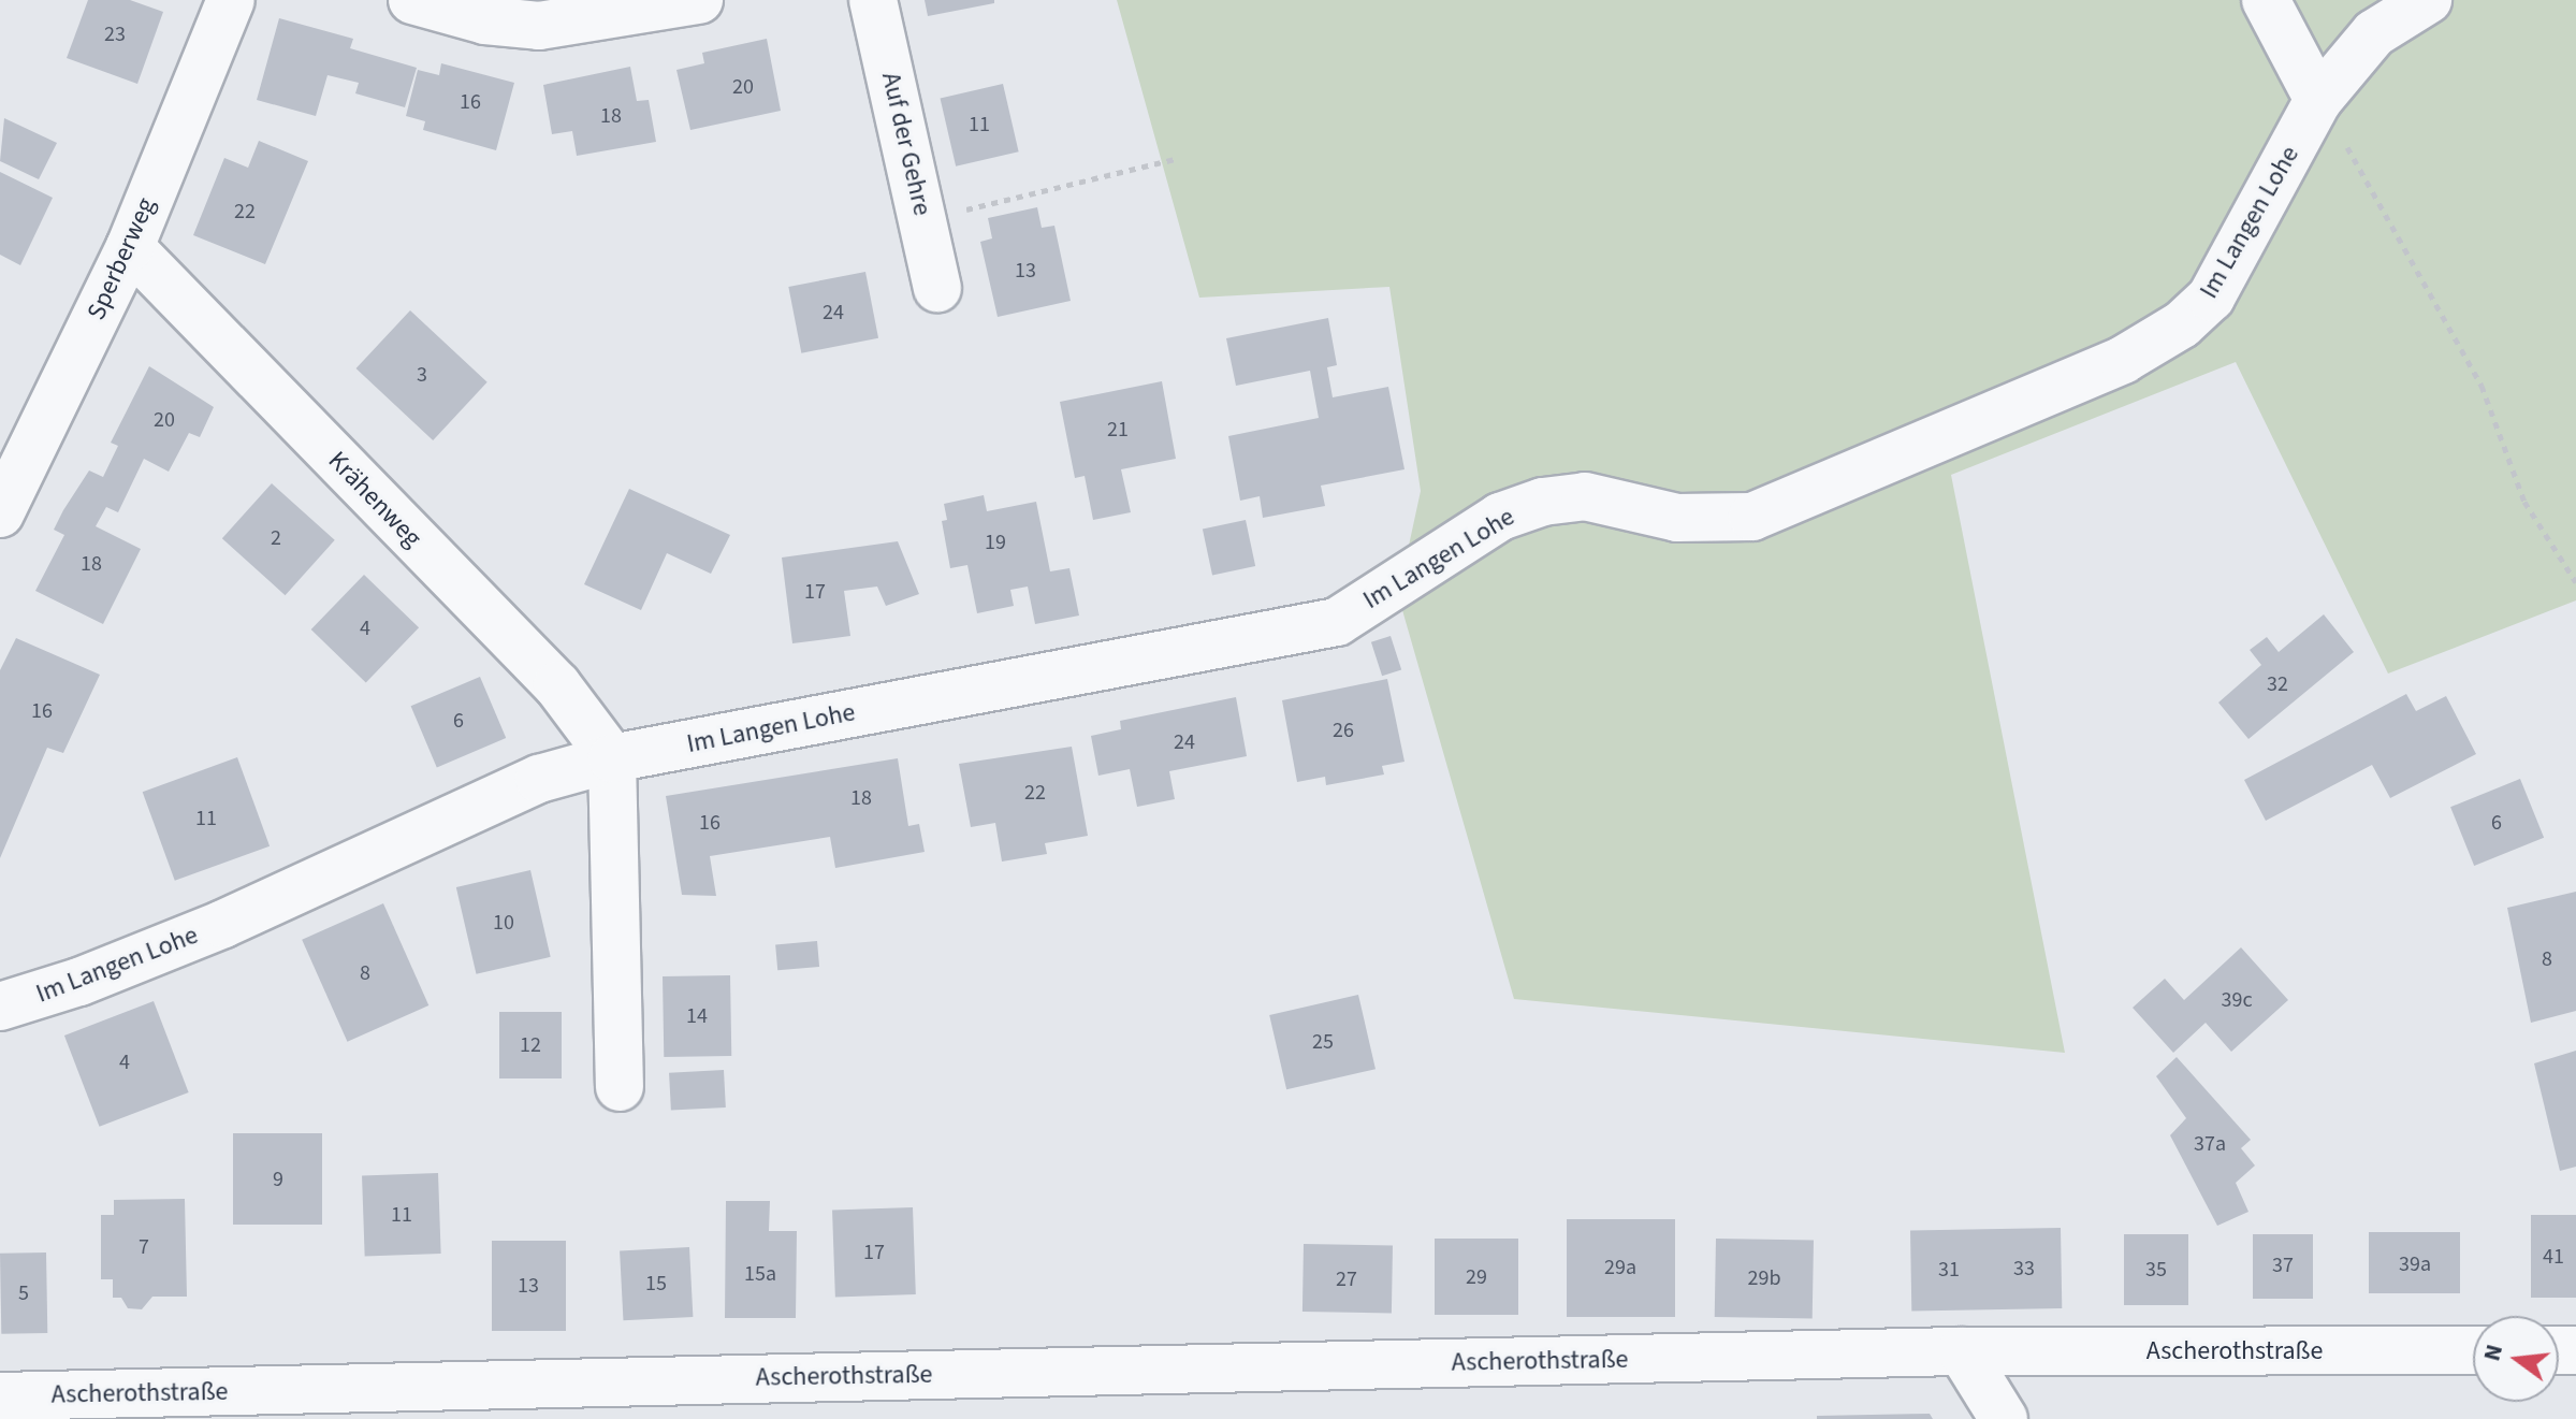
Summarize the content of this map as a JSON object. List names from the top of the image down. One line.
{"streets":{"street":["Auf der Gehre","Im Langen Lohe","Sperberweg","Krähenweg","Ascherothstraße"]},"crossings":[["Im Langen Lohe","Krähenweg"],["Sperberweg","Krähenweg"]],"house_numbers":["23","20","16","18","11","22","13","24","3","20","21","2","19","18","17","4","32","16","6","26","24","22","18","11","16","6","10","8","8","39c","14","25","12","4","37a","9","11","7","17","41","39a","37","29a","33","31","35","15a","29","29b","27","15","13","5"],"north":"left"}
